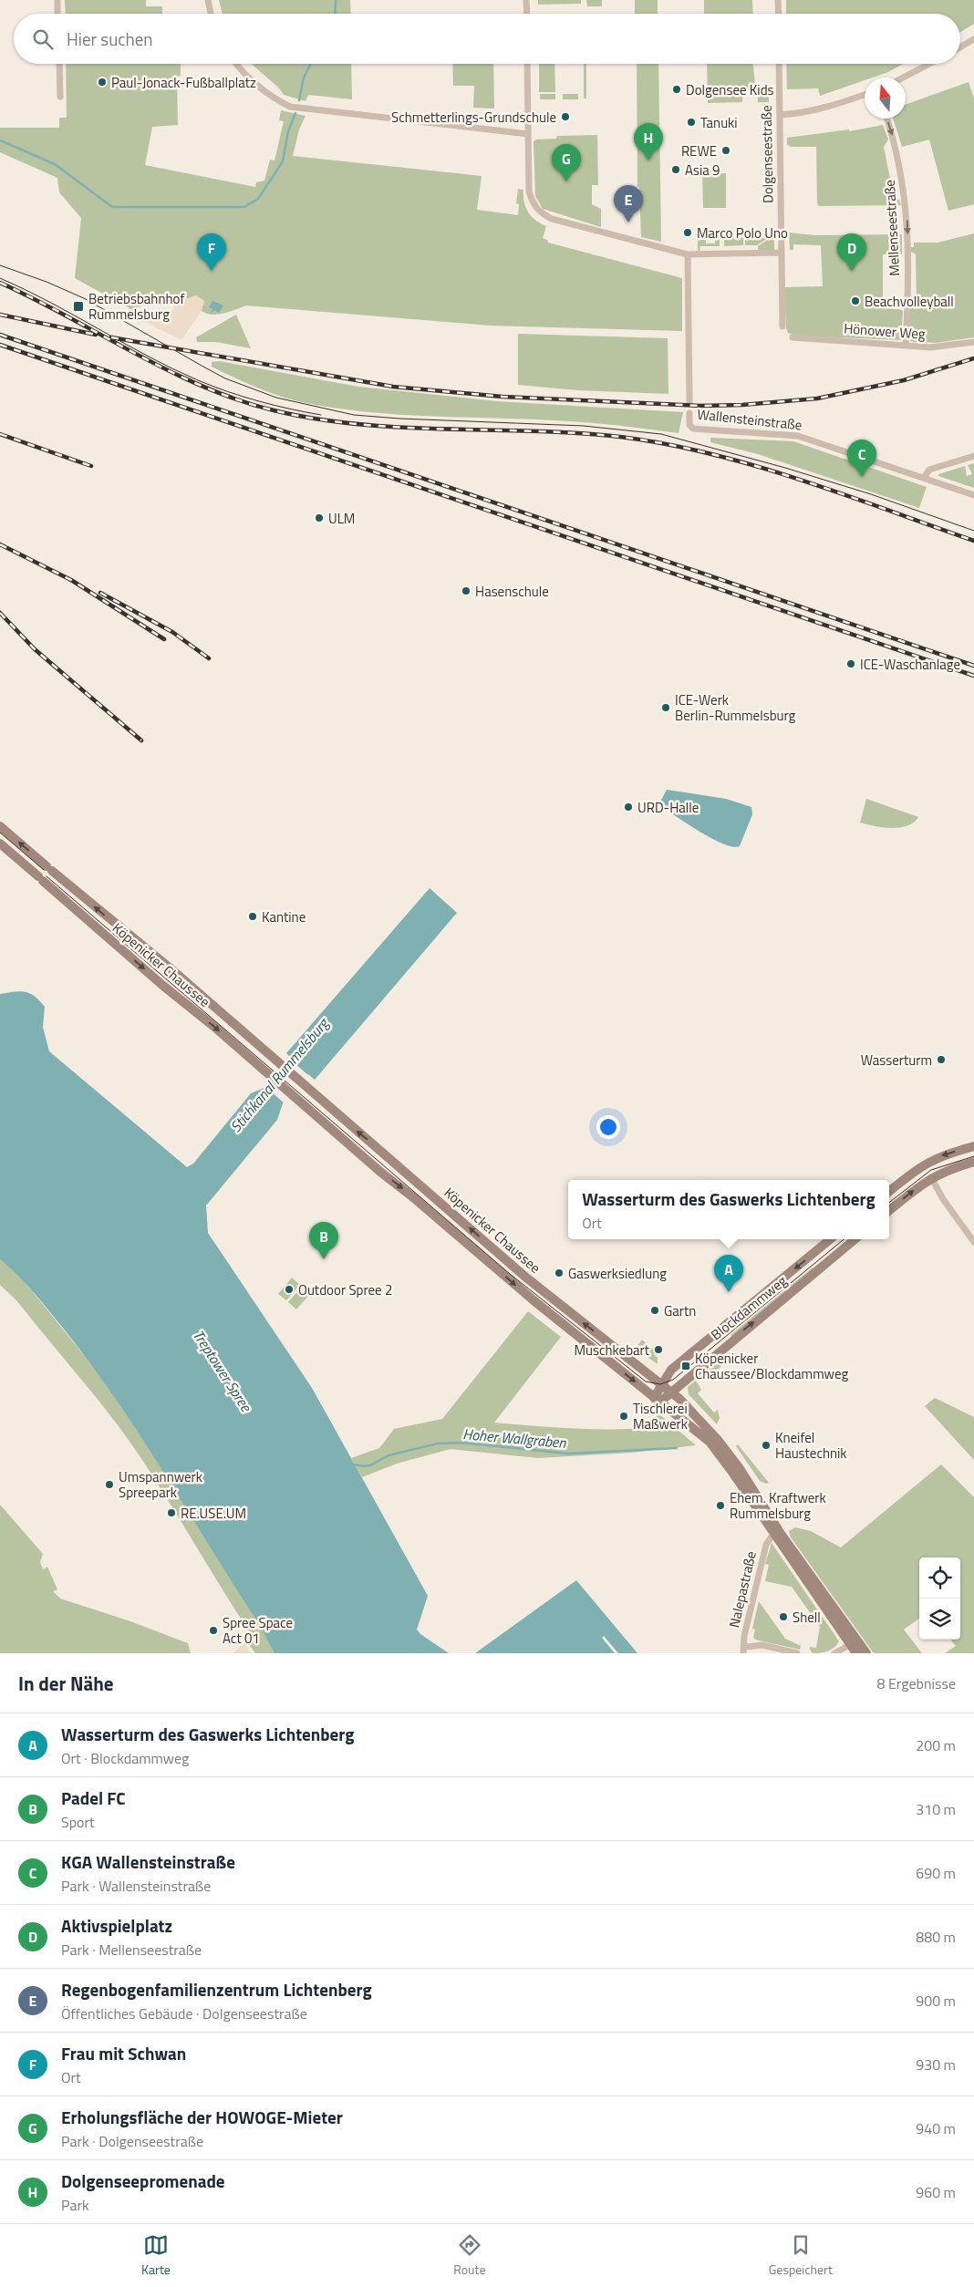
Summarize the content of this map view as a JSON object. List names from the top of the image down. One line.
{"streets":{"main road":["Köpenicker Chaussee","Blockdammweg"],"street":["Dolgenseestraße","Mellenseestraße","Hönower Weg","Wallensteinstraße","Nalepastraße"]},"crossings":[["Mellenseestraße","Hönower Weg"],["Köpenicker Chaussee","Blockdammweg"]],"one_way":["Mellenseestraße"],"water":["Stichkanal Rummelsburg","Treptower Spree","Hoher Wallgraben"],"places":{"other":["Paul-Jonack-Fußballplatz","Dolgensee Kids","Schmetterlings-Grundschule","Tanuki","REWE","Asia 9","Marco Polo Uno","Beachvolleyball","ULM","Hasenschule","ICE-Waschanlage","ICE-Werk Berlin-Rummelsburg","URD-Halle","Kantine","Wasserturm","Gaswerksiedlung","Outdoor Spree 2","Gartn","Muschkebart","Tischlerei Maßwerk","Kneifel Haustechnik","Umspannwerk Spreepark","Ehem. Kraftwerk Rummelsburg","RE.USE.UM","Shell","Spree Space Act 01"],"transit":["Betriebsbahnhof Rummelsburg","Köpenicker Chaussee/Blockdammweg"]},"north":"top","page":{"search":"Hier suchen","pins":["H","G","E","D","F","C","B","A"],"popup":["Wasserturm des Gaswerks Lichtenberg","Ort"],"heading":["In der Nähe","8 Ergebnisse"],"list":[{"mark":"A","name":"Wasserturm des Gaswerks Lichtenberg","note":"Ort · Blockdammweg","value":"200 m"},{"mark":"B","name":"Padel FC","note":"Sport","value":"310 m"},{"mark":"C","name":"KGA Wallensteinstraße","note":"Park · Wallensteinstraße","value":"690 m"},{"mark":"D","name":"Aktivspielplatz","note":"Park · Mellenseestraße","value":"880 m"},{"mark":"E","name":"Regenbogenfamilienzentrum Lichtenberg","note":"Öffentliches Gebäude · Dolgenseestraße","value":"900 m"},{"mark":"F","name":"Frau mit Schwan","note":"Ort","value":"930 m"},{"mark":"G","name":"Erholungsfläche der HOWOGE-Mieter","note":"Park · Dolgenseestraße","value":"940 m"},{"mark":"H","name":"Dolgenseepromenade","note":"Park","value":"960 m"}],"nav":["Karte","Route","Gespeichert"]}}
